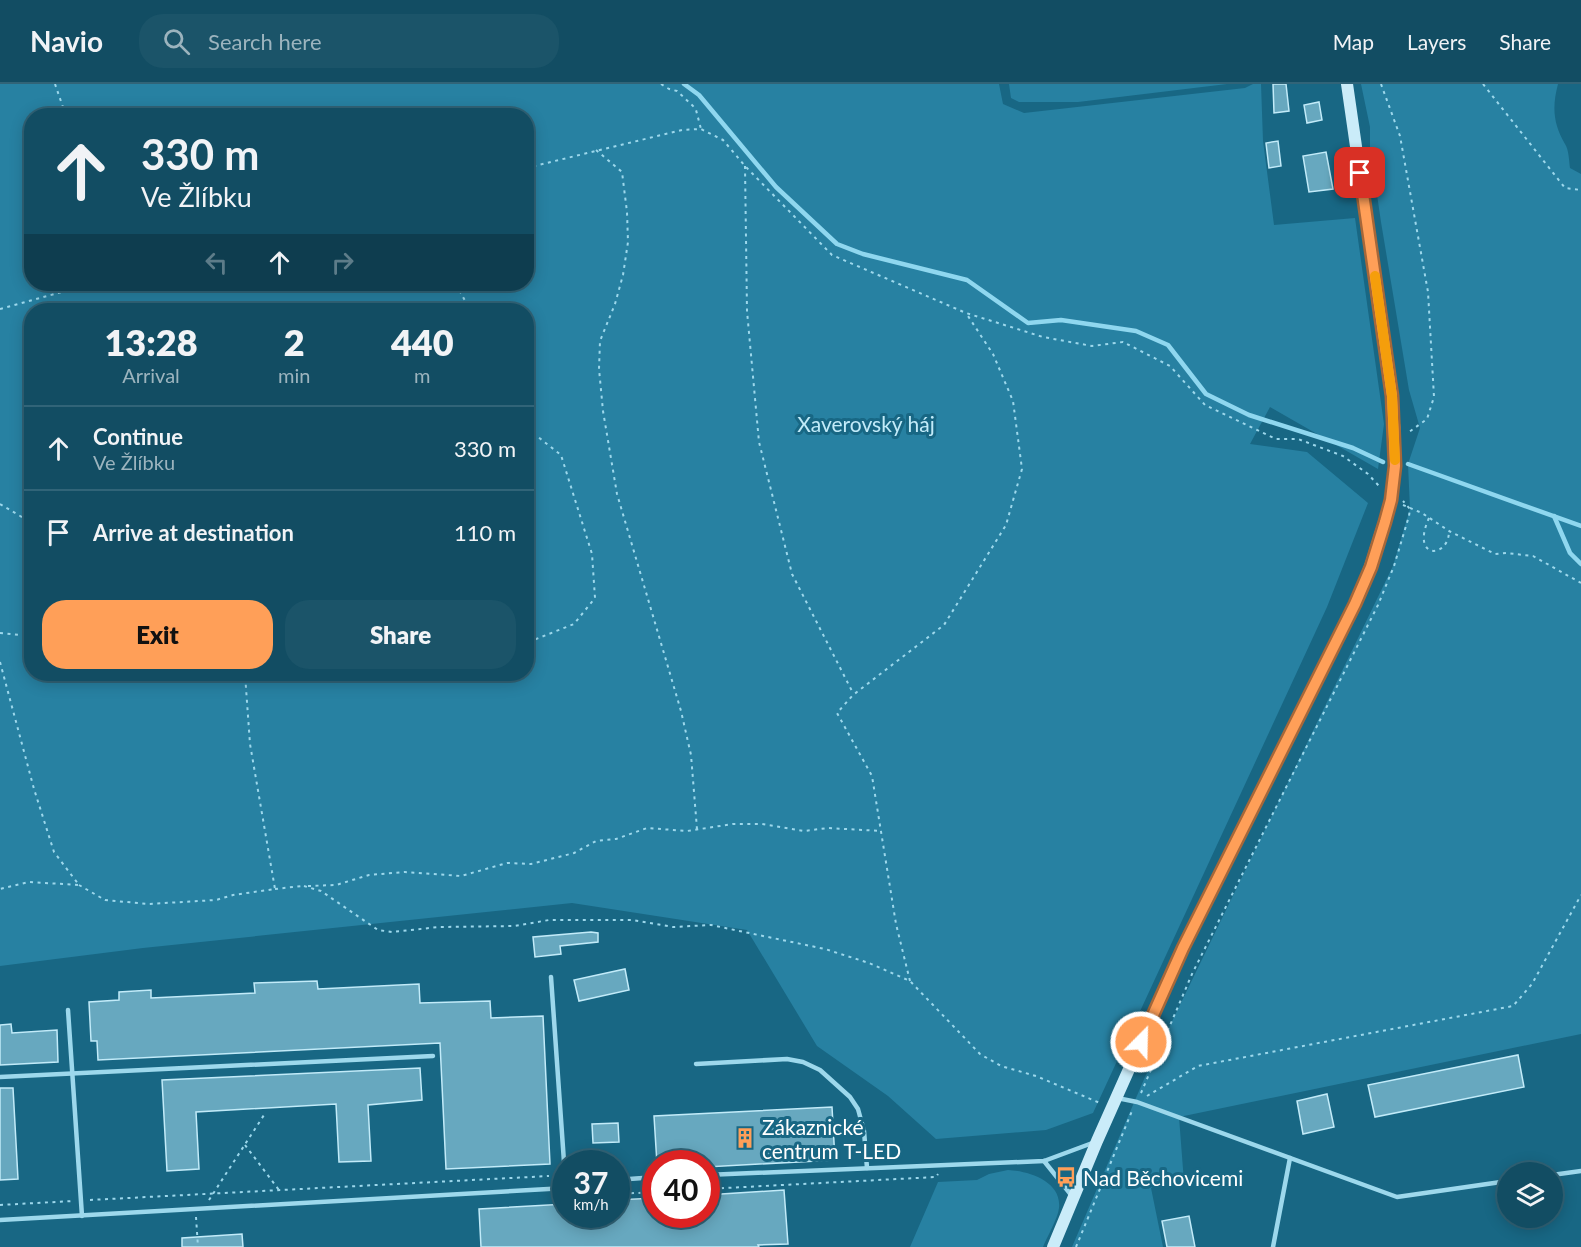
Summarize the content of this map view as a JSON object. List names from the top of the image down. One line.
{"parks":["Xaverovský háj"],"places":{"building":["Zákaznické centrum T-LED"],"bus stop":["Nad Běchovicemi"]},"page":{"header":"Navio","search":"Search here","nav":["Map","Layers","Share"],"turn":["330 m","Ve Žlíbku"],"eta":["13:28","Arrival","2","min","440","m"],"list":[{"name":"Continue","note":"Ve Žlíbku","value":"330 m"},{"name":"Arrive at destination","value":"110 m"}],"buttons":["Exit","Share"],"speed":"37 km/h","limit":"40"}}
